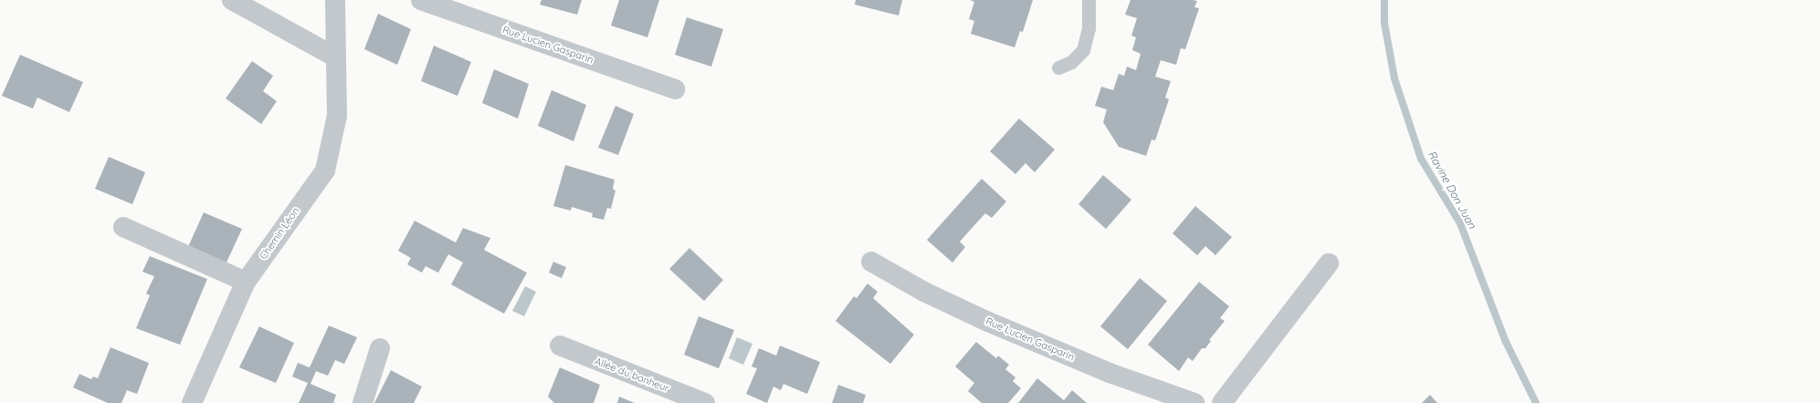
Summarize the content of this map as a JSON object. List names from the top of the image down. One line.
{"streets":{"street":["Rue Lucien Gasparin","Chemin Léon","Allée du bonheur"]},"water":["Ravine Don Juan"]}
